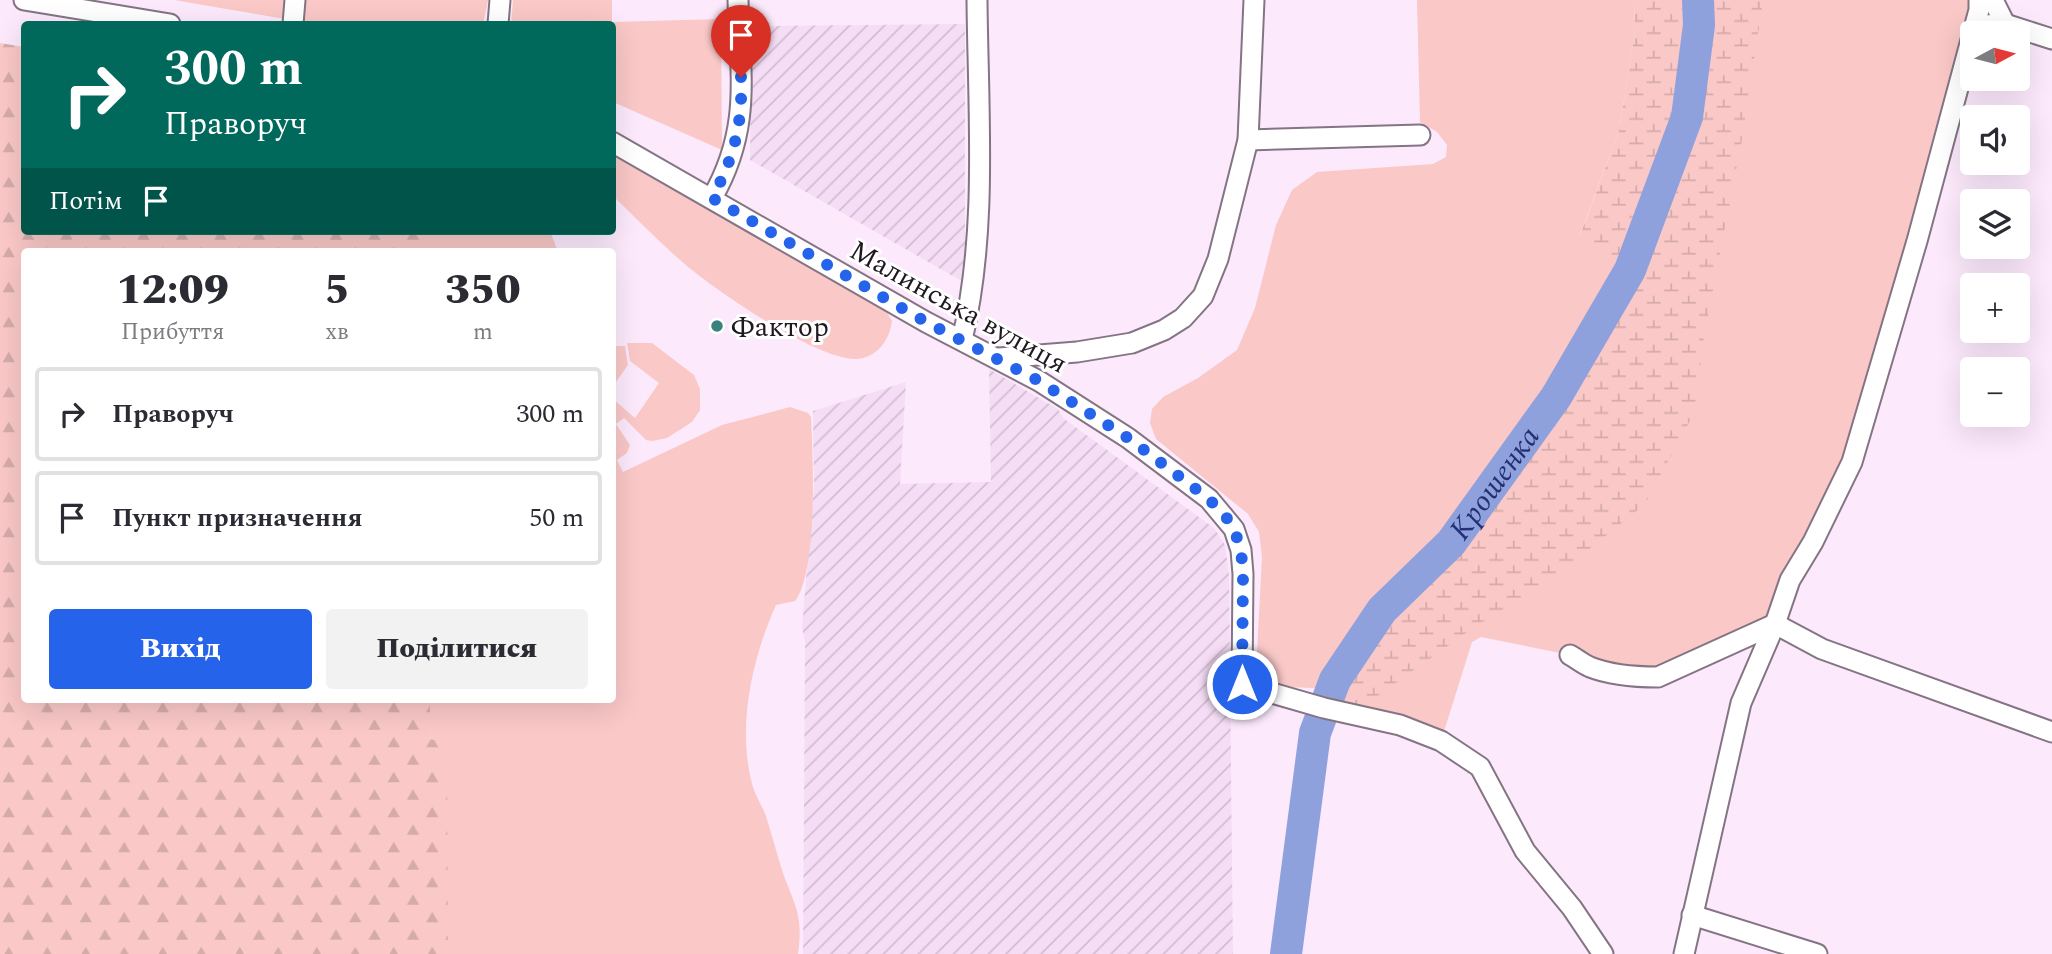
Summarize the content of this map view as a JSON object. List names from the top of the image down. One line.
{"streets":{"street":["Малинська вулиця"]},"water":["Крошенка"],"places":["Фактор"],"north":"right","page":{"map_buttons":["+","−"],"turn":["300 m","Праворуч"],"then":"Потім","eta":["12:09","Прибуття","5","хв","350","m"],"list":[{"name":"Праворуч","value":"300 m"},{"name":"Пункт призначення","value":"50 m"}],"buttons":["Вихід","Поділитися"]}}
